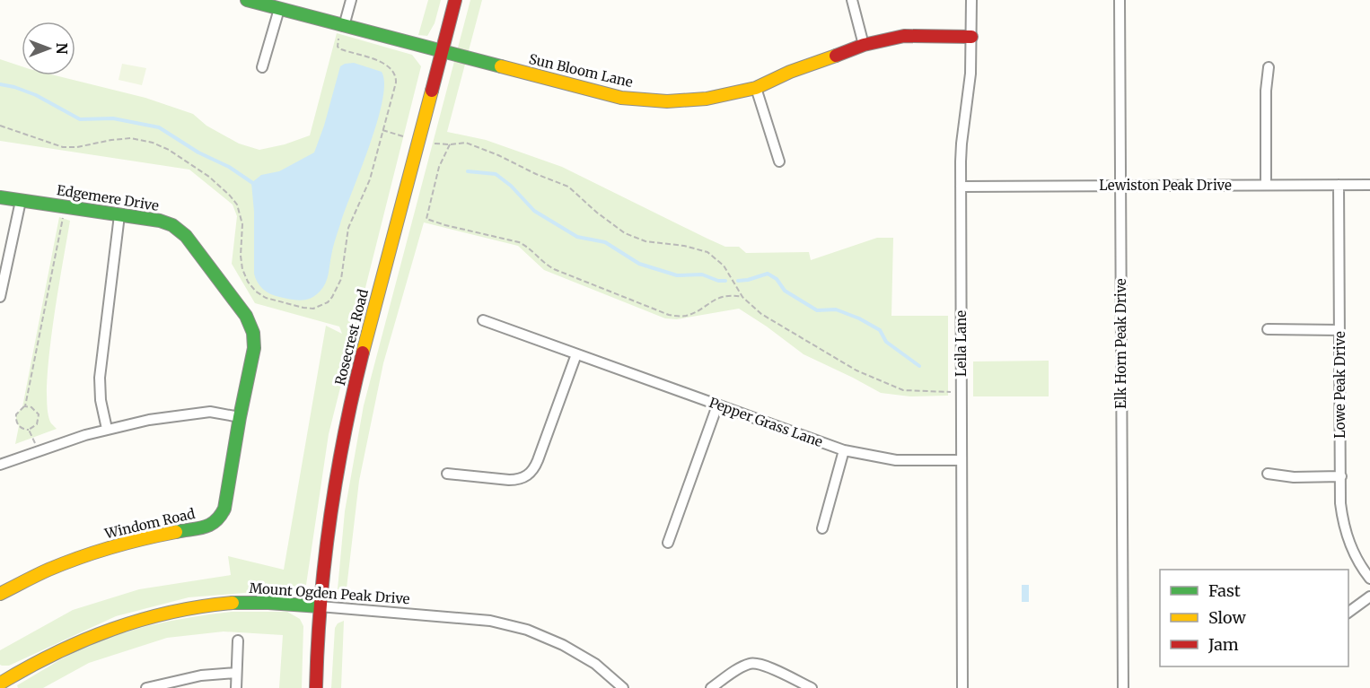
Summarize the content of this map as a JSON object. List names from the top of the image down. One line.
{"streets":{"street":["Sun Bloom Lane","Lewiston Peak Drive","Edgemere Drive","Rosecrest Road","Leila Lane","Elk Horn Peak Drive","Lowe Peak Drive","Pepper Grass Lane","Windom Road","Mount Ogden Peak Drive"]},"crossings":[["Sun Bloom Lane","Rosecrest Road"],["Sun Bloom Lane","Leila Lane"],["Lewiston Peak Drive","Leila Lane"],["Lewiston Peak Drive","Elk Horn Peak Drive"],["Lewiston Peak Drive","Lowe Peak Drive"],["Edgemere Drive","Windom Road"],["Rosecrest Road","Mount Ogden Peak Drive"],["Leila Lane","Pepper Grass Lane"]],"legend":["Fast","Slow","Jam"],"north":"right"}
